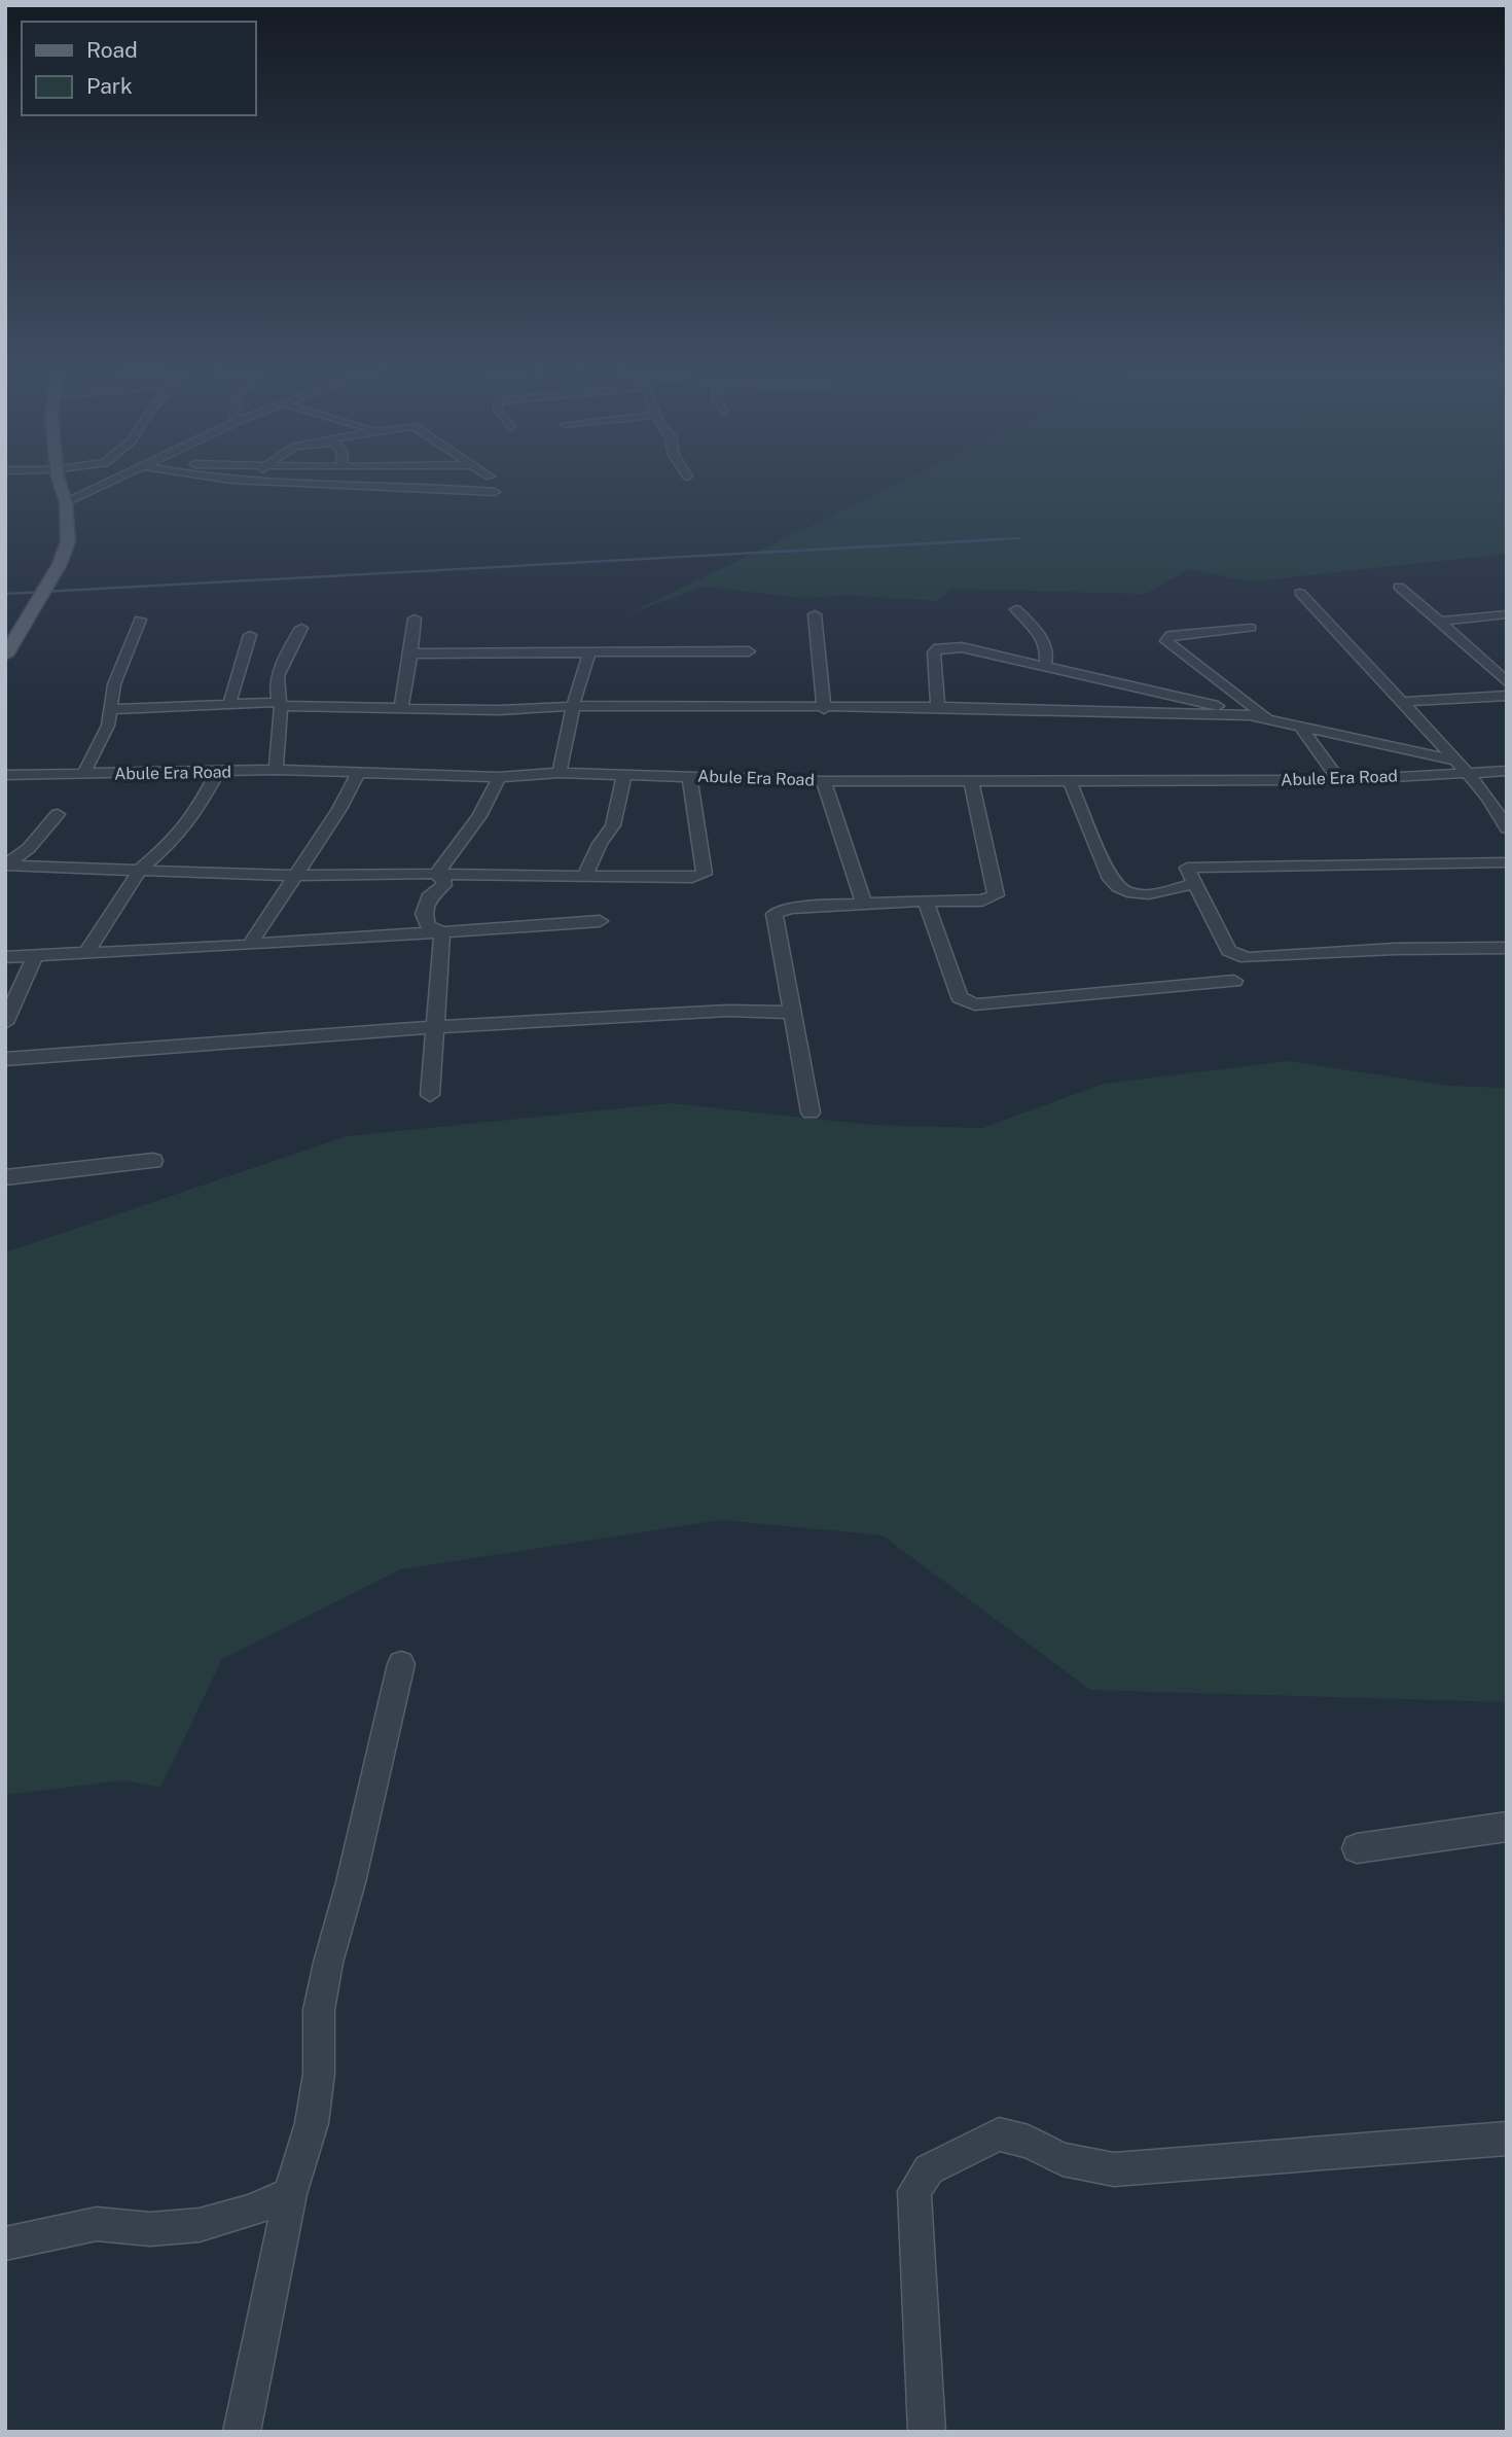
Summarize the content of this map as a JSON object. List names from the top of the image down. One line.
{"streets":{"street":["Abule Era Road"]},"legend":["Road","Park"]}
